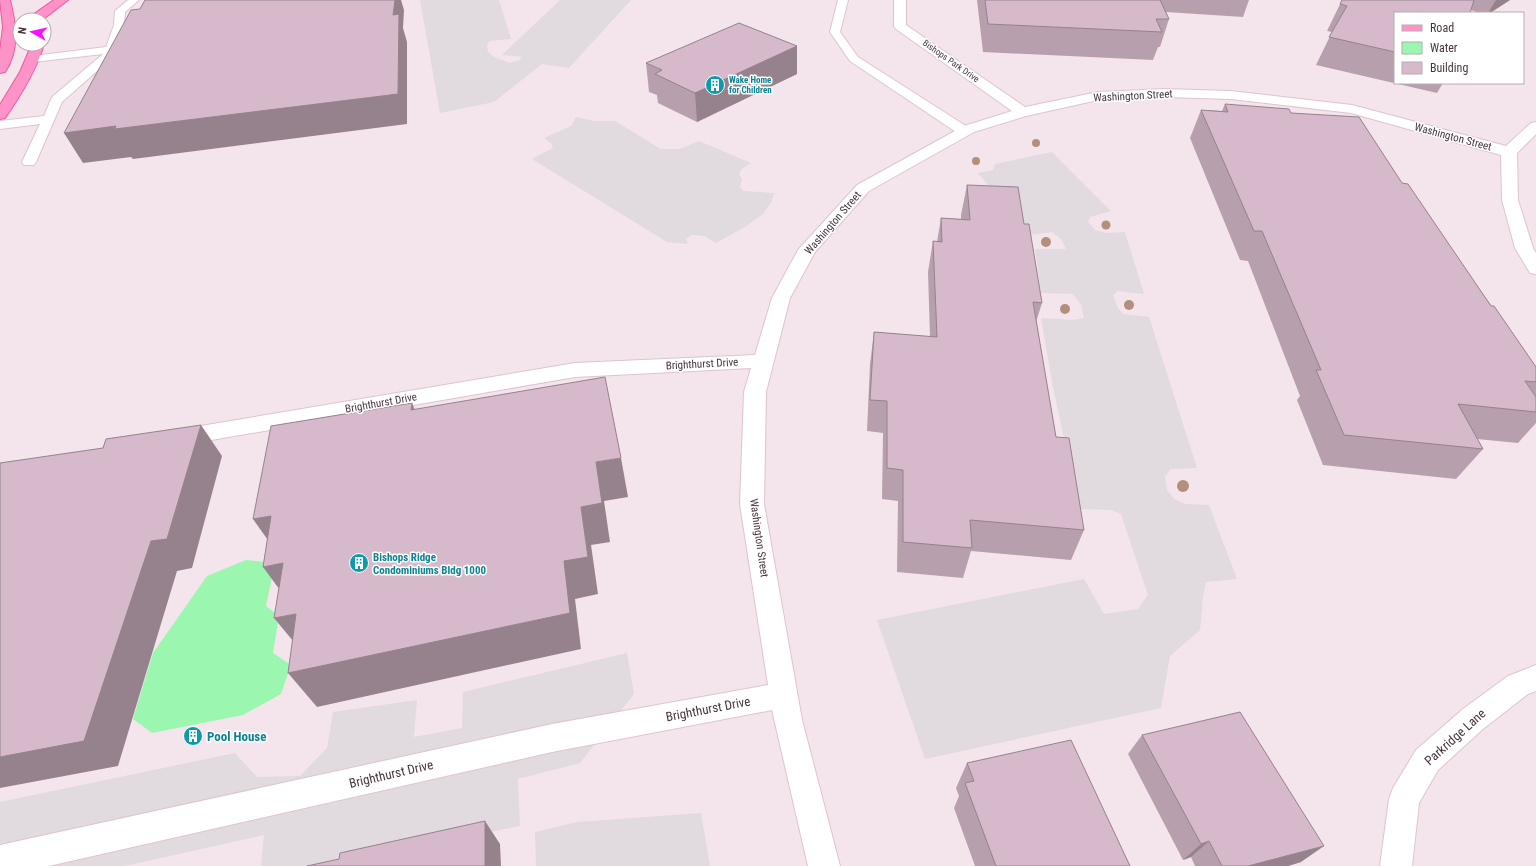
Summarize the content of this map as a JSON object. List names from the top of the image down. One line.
{"streets":{"street":["Bishops Park Drive","Washington Street","Brighthurst Drive","Parkridge Lane"]},"crossings":[["Bishops Park Drive","Washington Street"],["Washington Street","Brighthurst Drive"]],"places":{"building":["Wake Home for Children","Bishops Ridge Condominiums Bldg 1000","Pool House"]},"legend":["Road","Water","Building"],"north":"left"}
